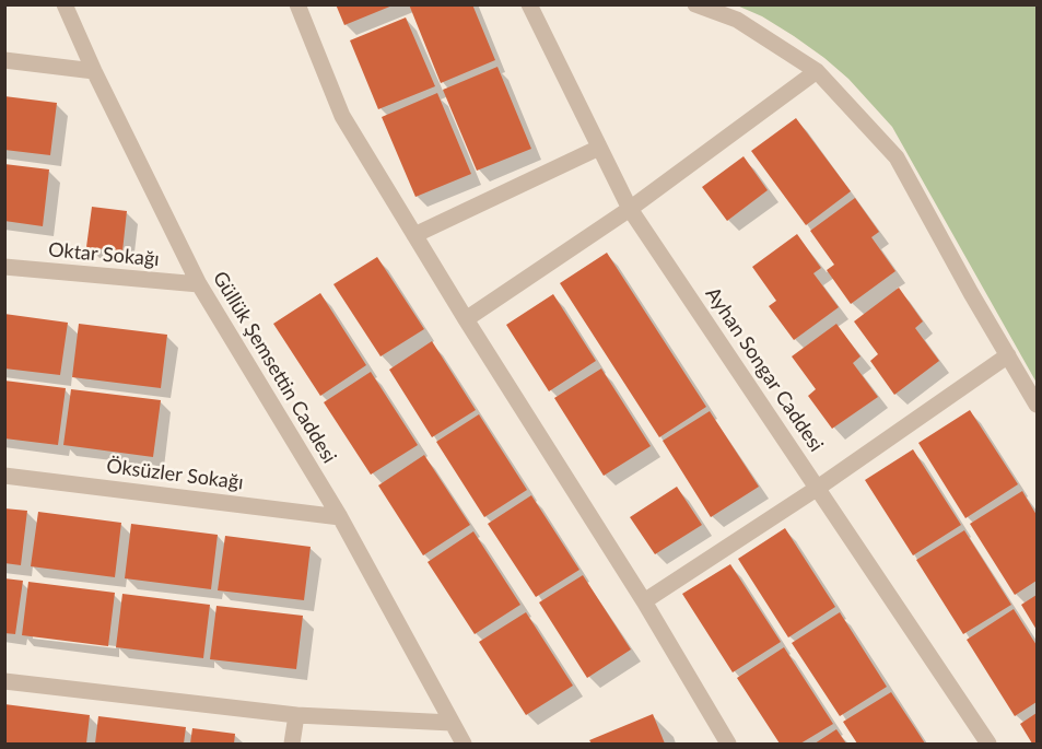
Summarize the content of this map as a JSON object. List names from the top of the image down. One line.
{"streets":{"street":["Oktar Sokağı","Güllük Şemsettin Caddesi","Ayhan Songar Caddesi","Öksüzler Sokağı"]},"crossings":[["Oktar Sokağı","Güllük Şemsettin Caddesi"],["Güllük Şemsettin Caddesi","Öksüzler Sokağı"]]}
